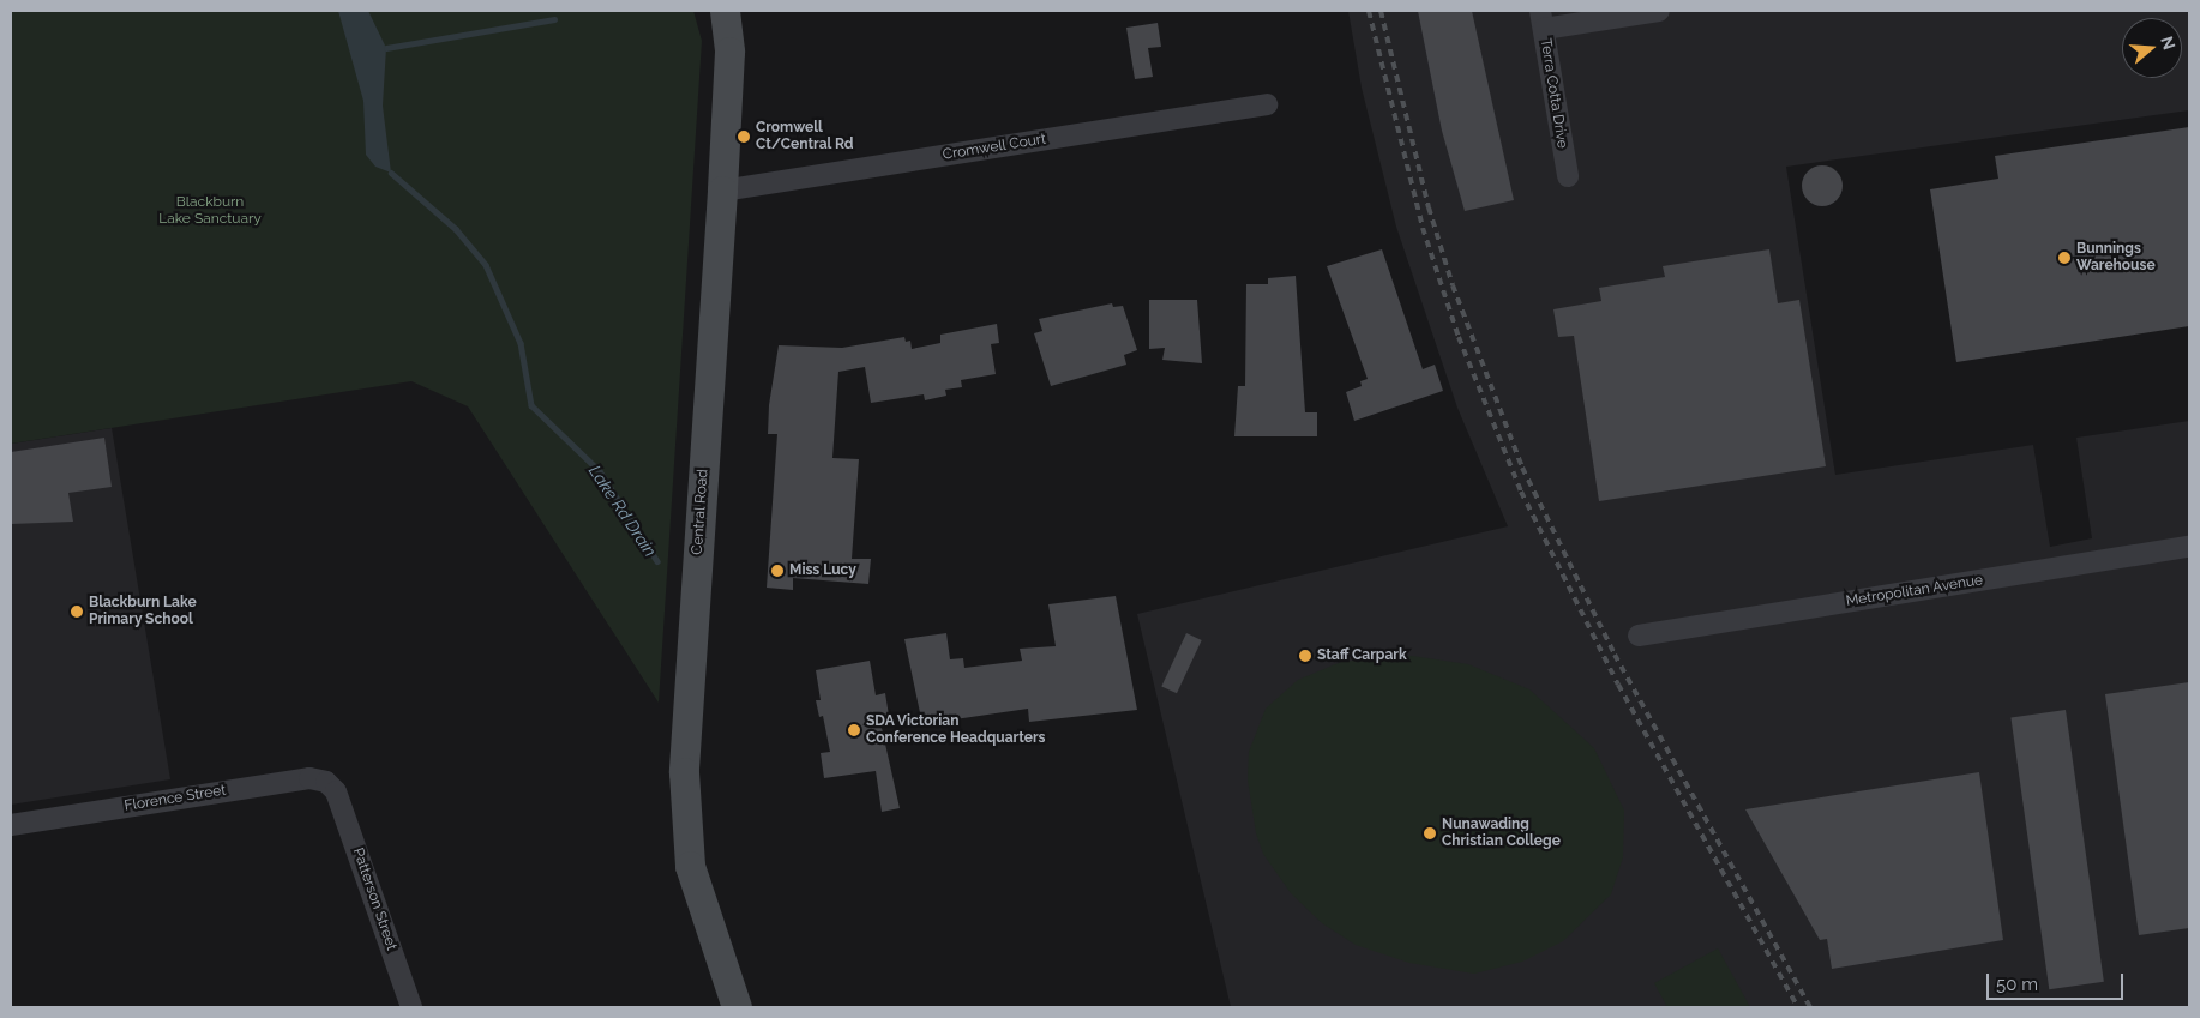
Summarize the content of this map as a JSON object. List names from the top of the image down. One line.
{"streets":{"street":["Terra Cotta Drive","Cromwell Court","Central Road","Metropolitan Avenue","Florence Street","Patterson Street"]},"crossings":[["Cromwell Court","Central Road"],["Florence Street","Patterson Street"]],"water":["Lake Rd Drain"],"parks":["Blackburn Lake Sanctuary"],"places":["Cromwell Ct/Central Rd","Bunnings Warehouse","Miss Lucy","Blackburn Lake Primary School","Staff Carpark","SDA Victorian Conference Headquarters","Nunawading Christian College"],"scale_bar":"50 m","north":"right"}
